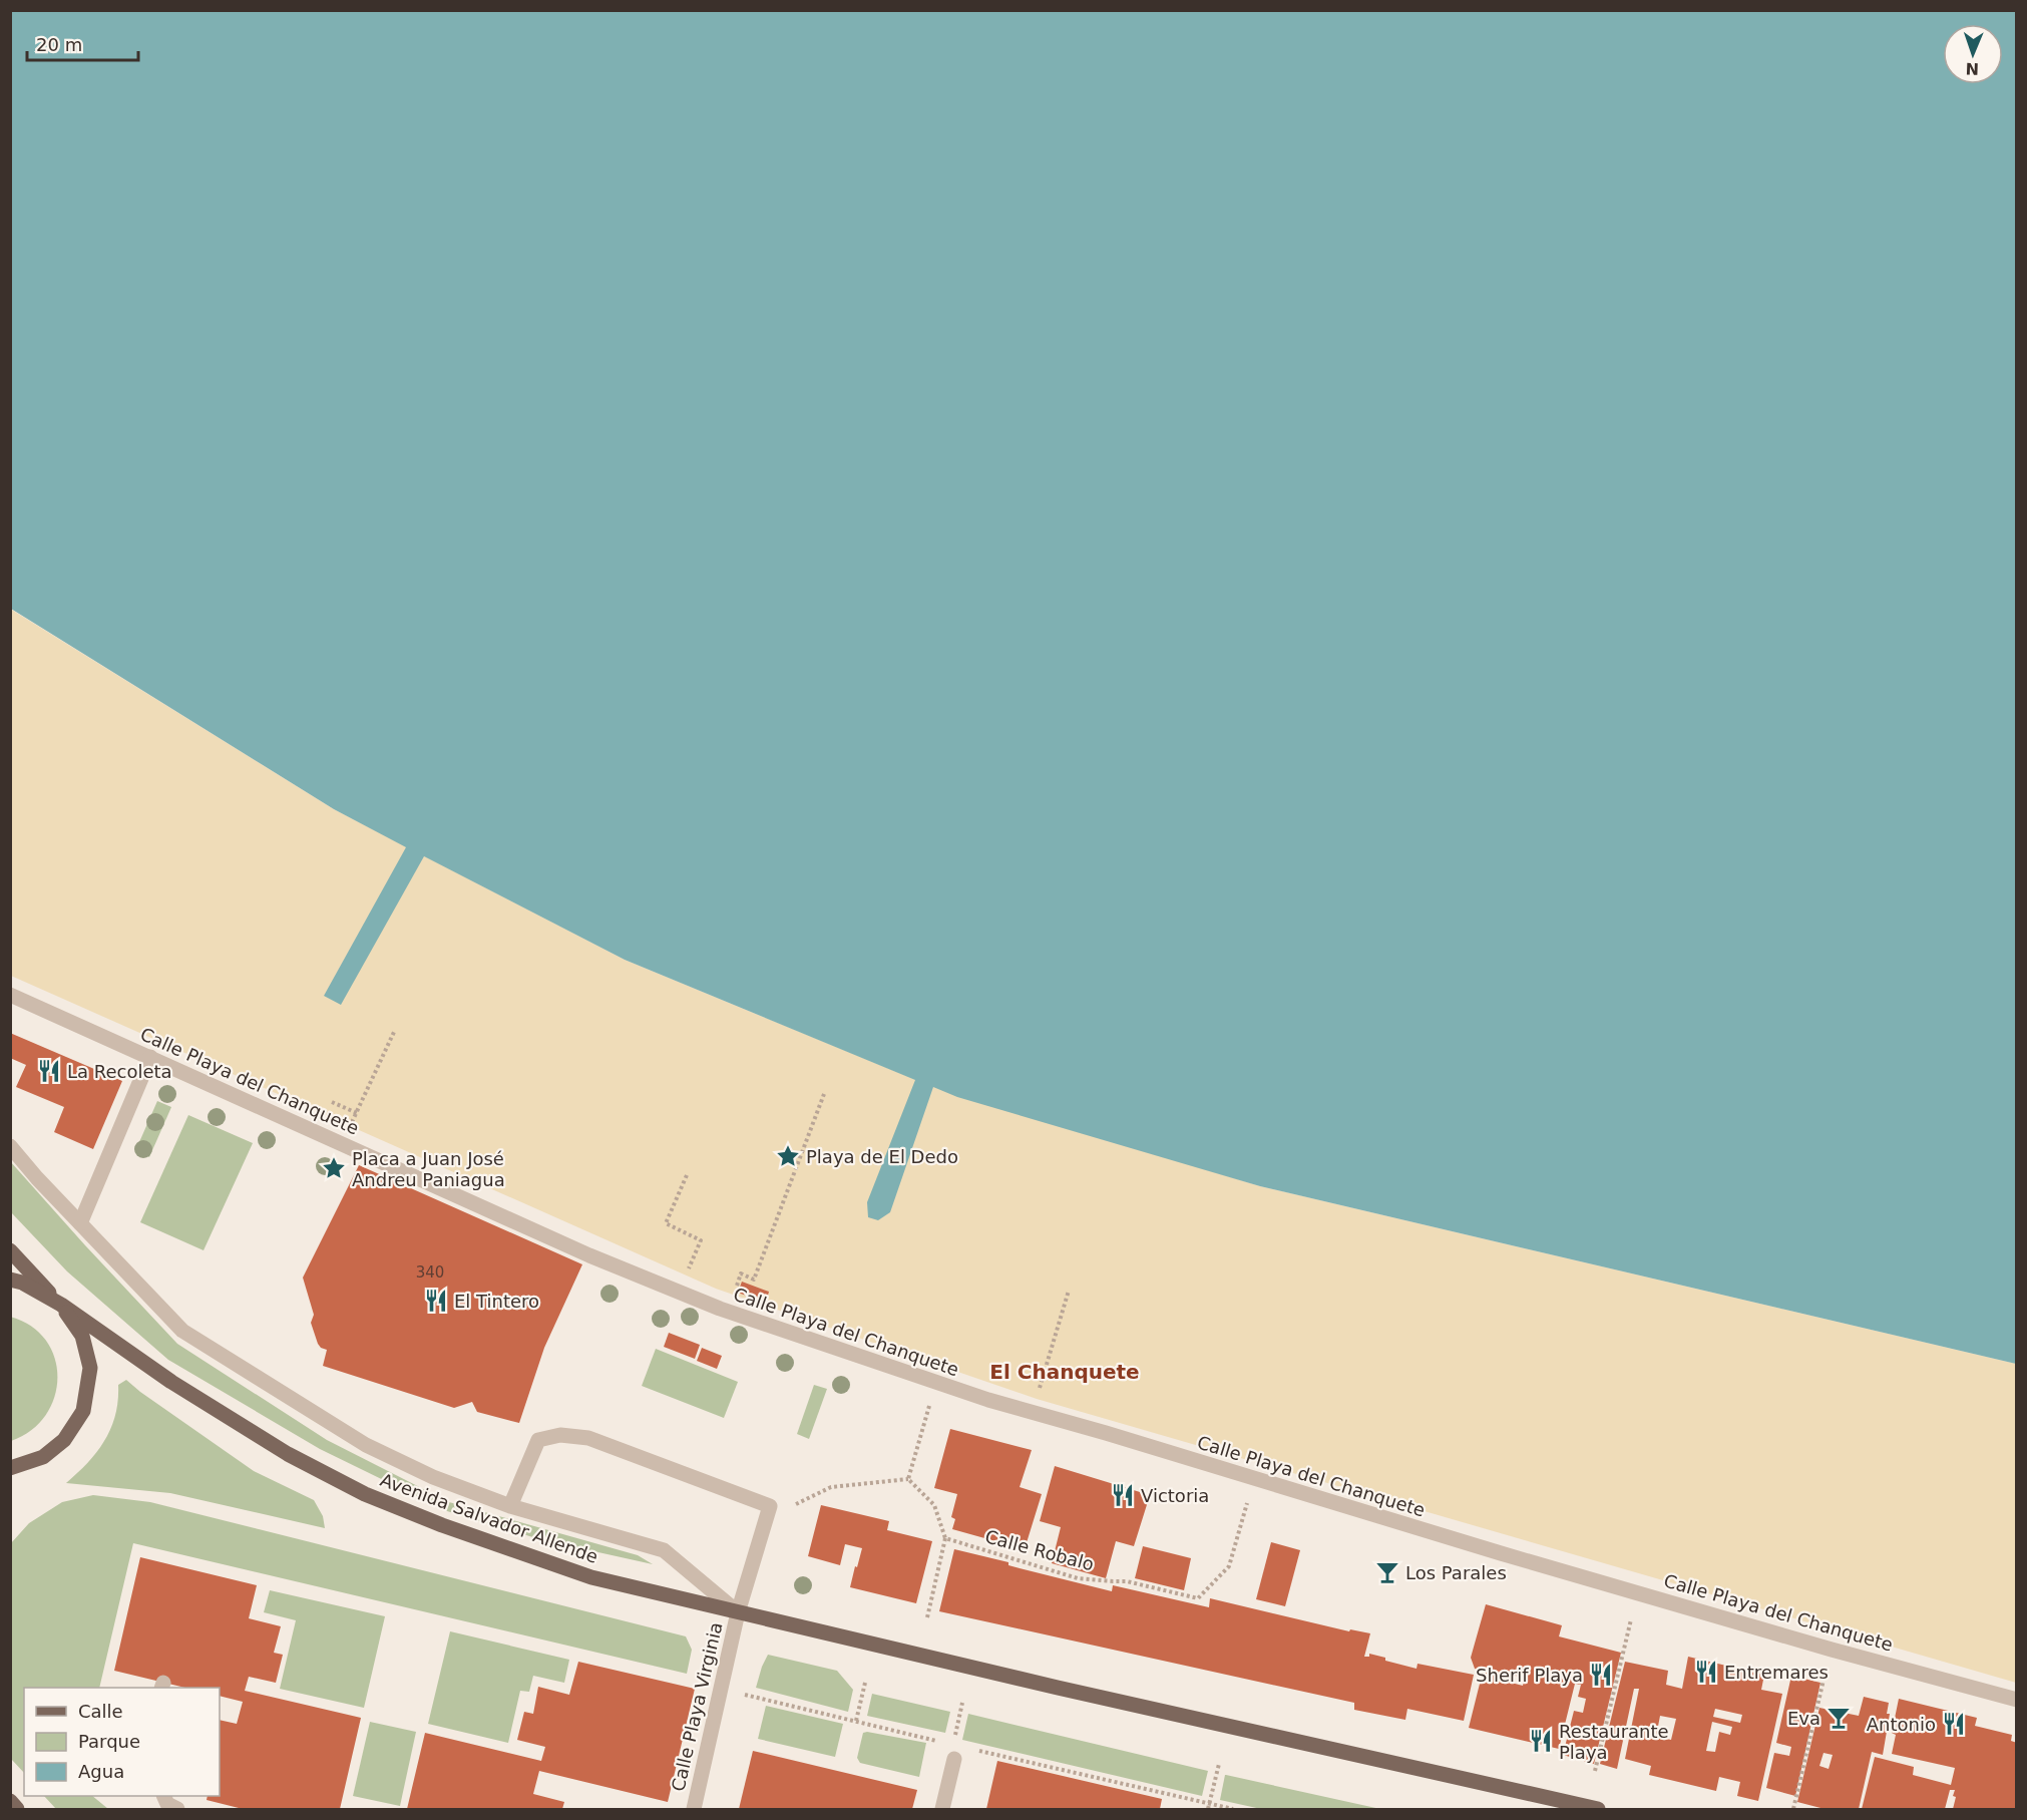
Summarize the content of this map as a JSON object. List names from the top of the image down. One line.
{"streets":{"main road":["Avenida Salvador Allende"],"street":["Calle Playa del Chanquete","Calle Playa Virginia"],"path":["Calle Robalo"]},"crossings":[["Calle Playa del Chanquete","Calle Robalo"],["Avenida Salvador Allende","Calle Playa Virginia"]],"districts":["El Chanquete"],"places":{"restaurant":["La Recoleta","El Tintero","Victoria","Entremares","Sherif Playa","Antonio","Restaurante Playa"],"place":["Playa de El Dedo","Placa a Juan José Andreu Paniagua"],"bar":["Los Parales","Eva"]},"house_numbers":["340"],"legend":["Calle","Parque","Agua"],"scale_bar":"20 m","north":"bottom"}
